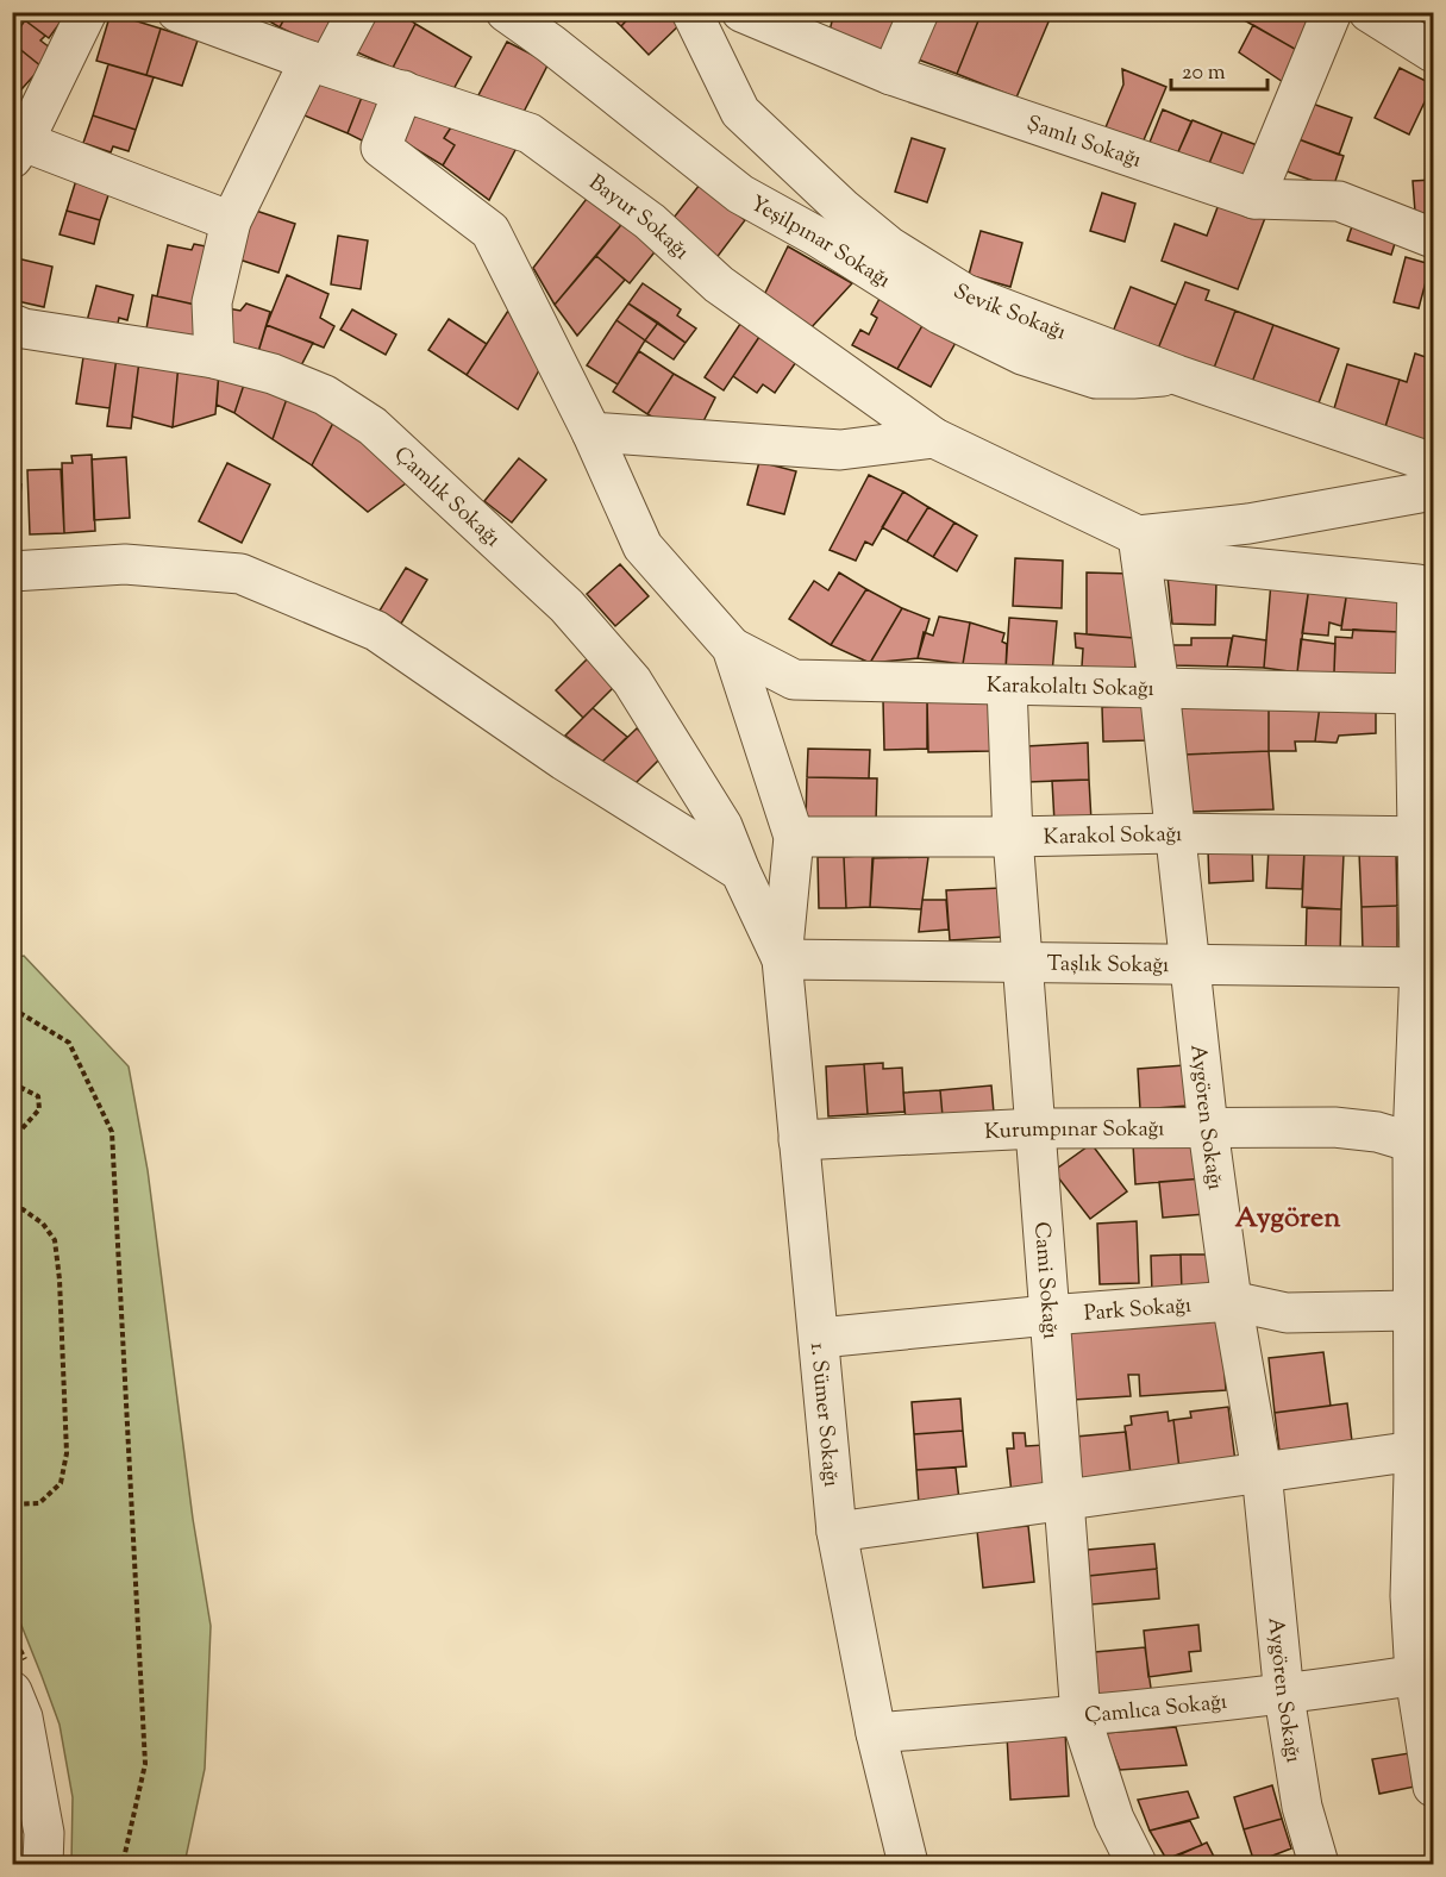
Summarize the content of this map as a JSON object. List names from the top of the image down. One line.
{"streets":{"street":["Şamlı Sokağı","Bayur Sokağı","Yeşilpınar Sokağı","Sevik Sokağı","Çamlık Sokağı","Karakolaltı Sokağı","Karakol Sokağı","Taşlık Sokağı","Aygören Sokağı","Kurumpınar Sokağı","Cami Sokağı","Park Sokağı","1. Sümer Sokağı","Çamlıca Sokağı"]},"crossings":[["Bayur Sokağı","Aygören Sokağı"],["Yeşilpınar Sokağı","Sevik Sokağı"],["Çamlık Sokağı","Taşlık Sokağı"],["Çamlık Sokağı","1. Sümer Sokağı"],["Karakolaltı Sokağı","Aygören Sokağı"],["Karakolaltı Sokağı","Cami Sokağı"],["Karakol Sokağı","Aygören Sokağı"],["Karakol Sokağı","Cami Sokağı"],["Taşlık Sokağı","Aygören Sokağı"],["Taşlık Sokağı","Cami Sokağı"],["Taşlık Sokağı","1. Sümer Sokağı"],["Aygören Sokağı","Kurumpınar Sokağı"],["Aygören Sokağı","Park Sokağı"],["Aygören Sokağı","Çamlıca Sokağı"],["Kurumpınar Sokağı","Cami Sokağı"],["Kurumpınar Sokağı","1. Sümer Sokağı"],["Cami Sokağı","Park Sokağı"],["Cami Sokağı","Çamlıca Sokağı"],["Park Sokağı","1. Sümer Sokağı"],["1. Sümer Sokağı","Çamlıca Sokağı"]],"districts":["Aygören"],"scale_bar":"20 m"}
